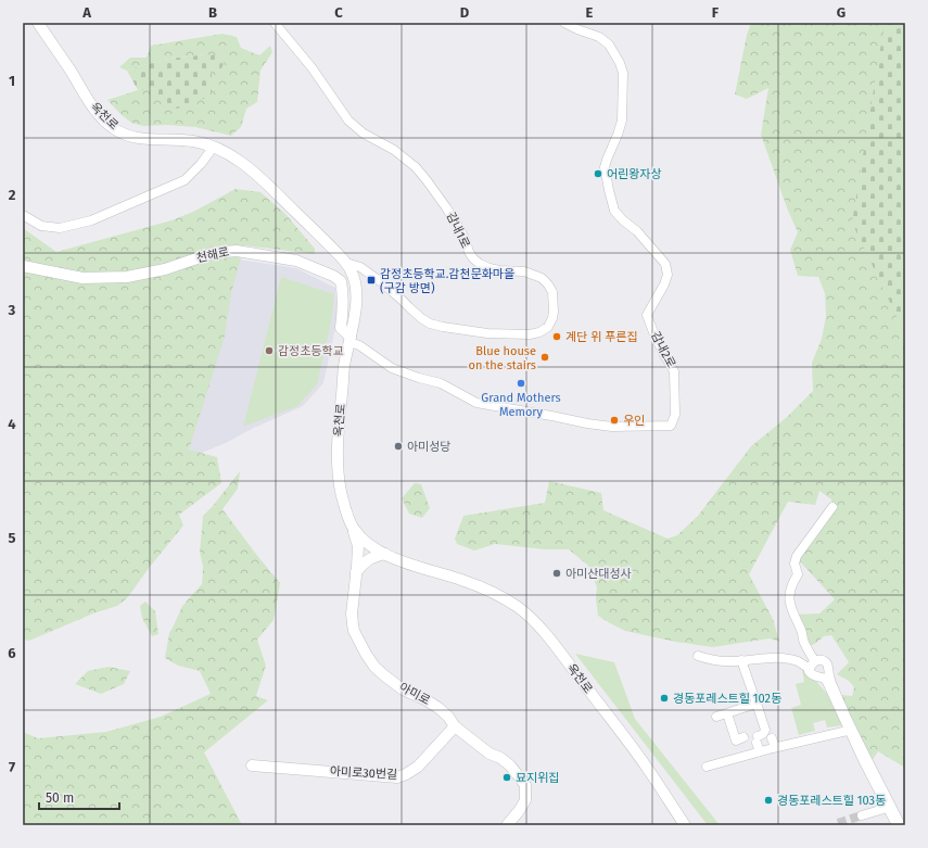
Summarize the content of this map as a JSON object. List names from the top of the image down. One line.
{"streets":{"street":["옥천로","감내1로","천해로","감내2로","아미로","아미로30번길"]},"crossings":[["옥천로","감내1로"],["옥천로","천해로"],["옥천로","감내2로"],["옥천로","아미로"],["천해로","감내2로"],["아미로","아미로30번길"]],"places":{"other":["어린왕자상","계단 위 푸른집","감정초등학교","Blue house on the stairs","Grand Mothers Memory","우인","아미성당","아미산대성사","경동포레스트힐 102동","묘지위집","경동포레스트힐 103동"],"transit":["감정초등학교.감천문화마을 (구감 방면)"]},"scale_bar":"50 m","grid":{"columns":["A","B","C","D","E","F","G"],"rows":["1","2","3","4","5","6","7"]}}
